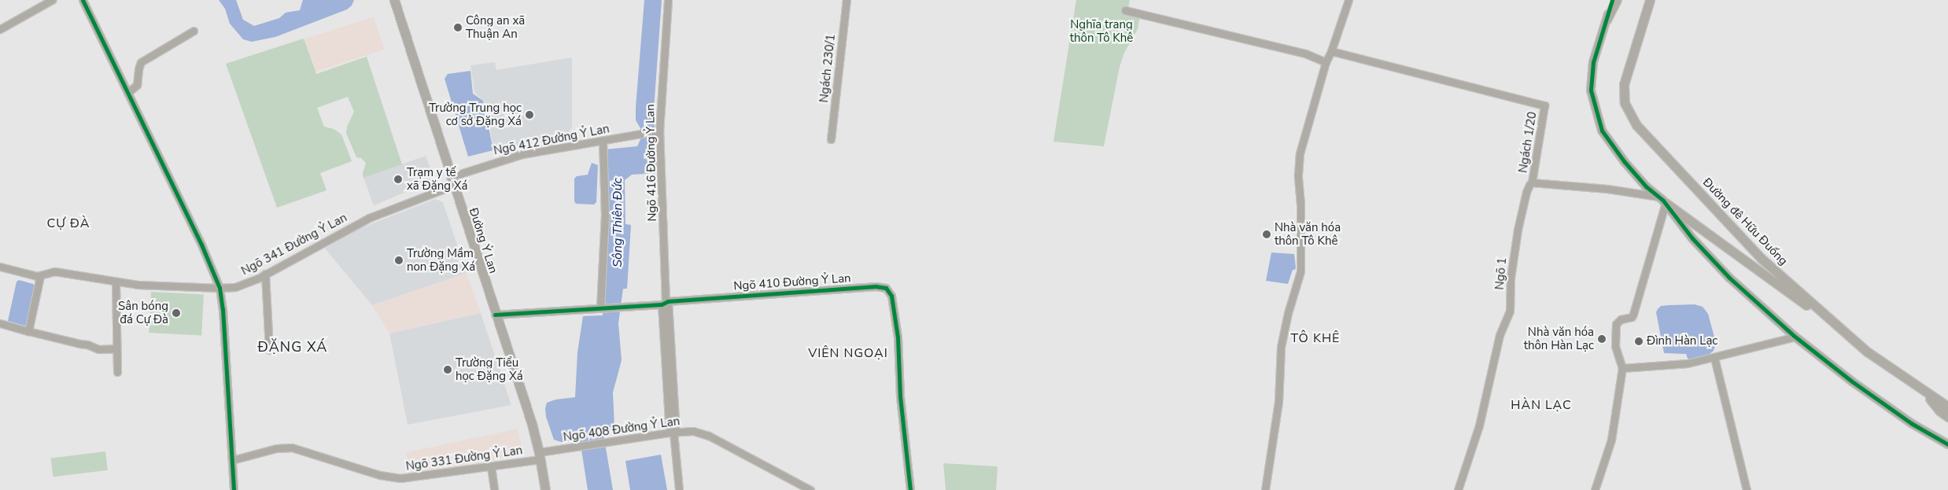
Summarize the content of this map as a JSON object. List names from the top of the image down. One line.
{"streets":{"main road":["Đường đê Hữu Đuống","Đường Ỷ Lan"],"street":["Ngách 230/1","Ngõ 412 Đường Ỷ Lan","Ngách 1/20","Ngõ 416 Đường Ỷ Lan","Ngõ 341 Đường Ỷ Lan","Ngõ 1","Ngõ 410 Đường Ỷ Lan","Ngõ 408 Đường Ỷ Lan","Ngõ 331 Đường Ỷ Lan"]},"crossings":[["Ngõ 412 Đường Ỷ Lan","Ngõ 416 Đường Ỷ Lan"],["Ngõ 412 Đường Ỷ Lan","Đường Ỷ Lan"],["Ngõ 412 Đường Ỷ Lan","Ngõ 341 Đường Ỷ Lan"],["Ngách 1/20","Ngõ 1"],["Ngõ 416 Đường Ỷ Lan","Ngõ 410 Đường Ỷ Lan"],["Ngõ 416 Đường Ỷ Lan","Ngõ 408 Đường Ỷ Lan"],["Đường Ỷ Lan","Ngõ 341 Đường Ỷ Lan"],["Đường Ỷ Lan","Ngõ 410 Đường Ỷ Lan"],["Đường Ỷ Lan","Ngõ 408 Đường Ỷ Lan"],["Đường Ỷ Lan","Ngõ 331 Đường Ỷ Lan"],["Ngõ 408 Đường Ỷ Lan","Ngõ 331 Đường Ỷ Lan"]],"districts":["CỰ ĐÀ","TÔ KHÊ","ĐẶNG XÁ","VIÊN NGOẠI","HÀN LẠC"],"water":["Sông Thiên Đức"],"parks":["Nghĩa trang thôn Tô Khê"],"places":["Công an xã Thuận An","Trường Trung học cơ sở Đặng Xá","Trạm y tế xã Đặng Xá","Nhà văn hóa thôn Tô Khê","Trường Mầm non Đặng Xá","Sân bóng đá Cự Đà","Nhà văn hóa thôn Hàn Lạc","Đình Hàn Lạc","Trường Tiểu học Đặng Xá"]}
